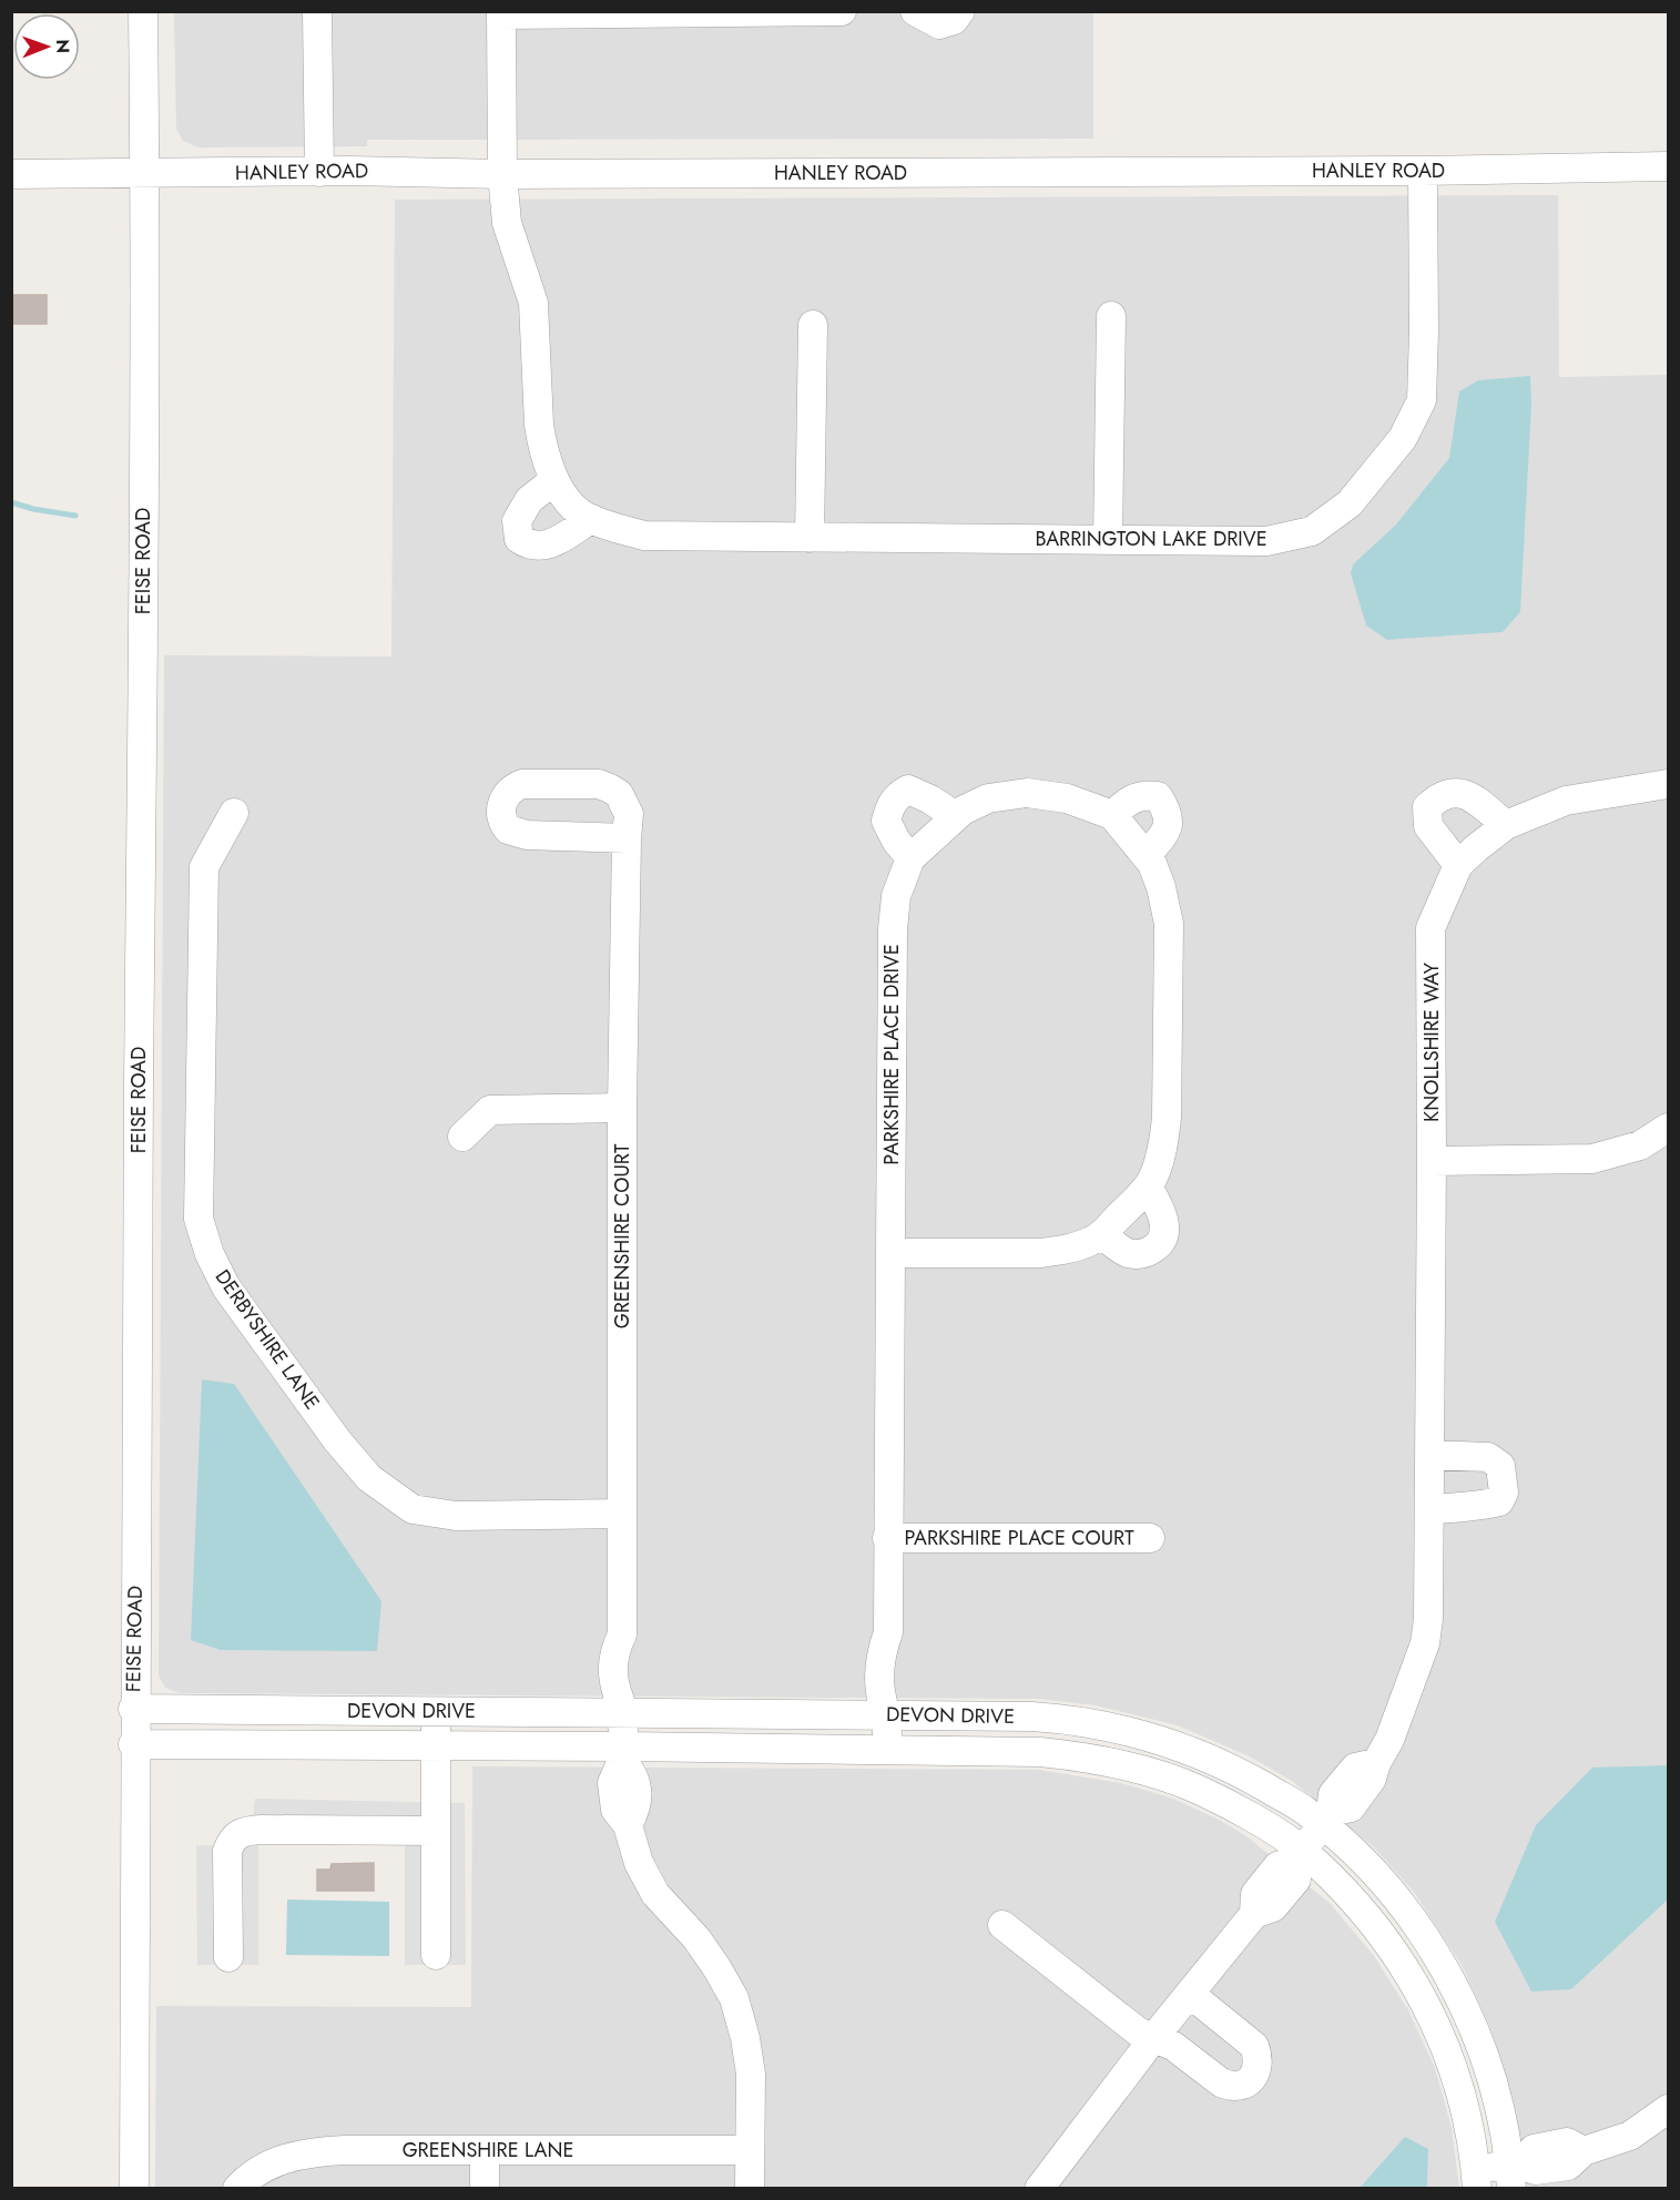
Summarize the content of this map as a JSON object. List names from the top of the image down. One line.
{"streets":{"street":["HANLEY ROAD","BARRINGTON LAKE DRIVE","FEISE ROAD","KNOLLSHIRE WAY","PARKSHIRE PLACE DRIVE","GREENSHIRE COURT","DERBYSHIRE LANE","PARKSHIRE PLACE COURT","DEVON DRIVE","GREENSHIRE LANE"]},"crossings":[["HANLEY ROAD","BARRINGTON LAKE DRIVE"],["HANLEY ROAD","FEISE ROAD"],["FEISE ROAD","DEVON DRIVE"],["KNOLLSHIRE WAY","DEVON DRIVE"],["PARKSHIRE PLACE DRIVE","PARKSHIRE PLACE COURT"],["PARKSHIRE PLACE DRIVE","DEVON DRIVE"],["GREENSHIRE COURT","DERBYSHIRE LANE"],["GREENSHIRE COURT","DEVON DRIVE"]],"north":"right"}
